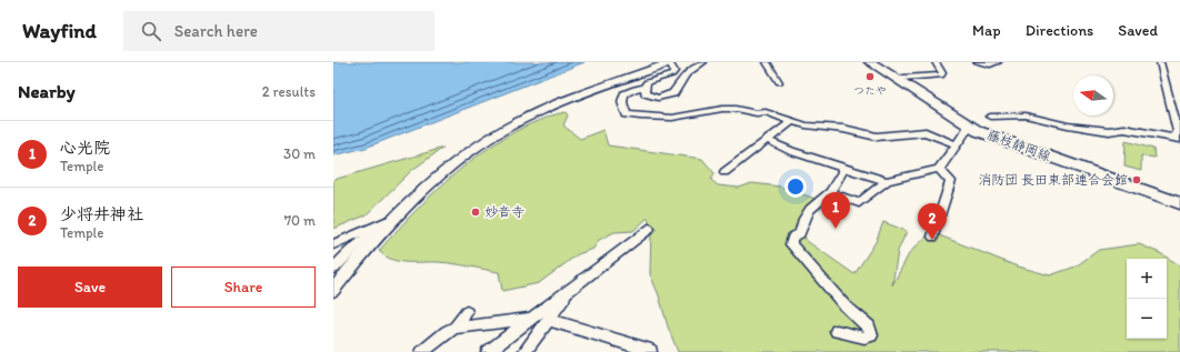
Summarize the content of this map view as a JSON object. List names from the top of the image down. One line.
{"streets":{"main road":["藤枝静岡線"]},"places":["つたや","消防団 長田東部連合会館","妙音寺"],"north":"left","page":{"header":"Wayfind","search":"Search here","nav":["Map","Directions","Saved"],"heading":["Nearby","2 results"],"list":[{"mark":"1","name":"心光院","note":"Temple","value":"30 m"},{"mark":"2","name":"少将井神社","note":"Temple","value":"70 m"}],"pins":["1","2"],"buttons":["Save","Share"],"map_buttons":["+","−"]}}
